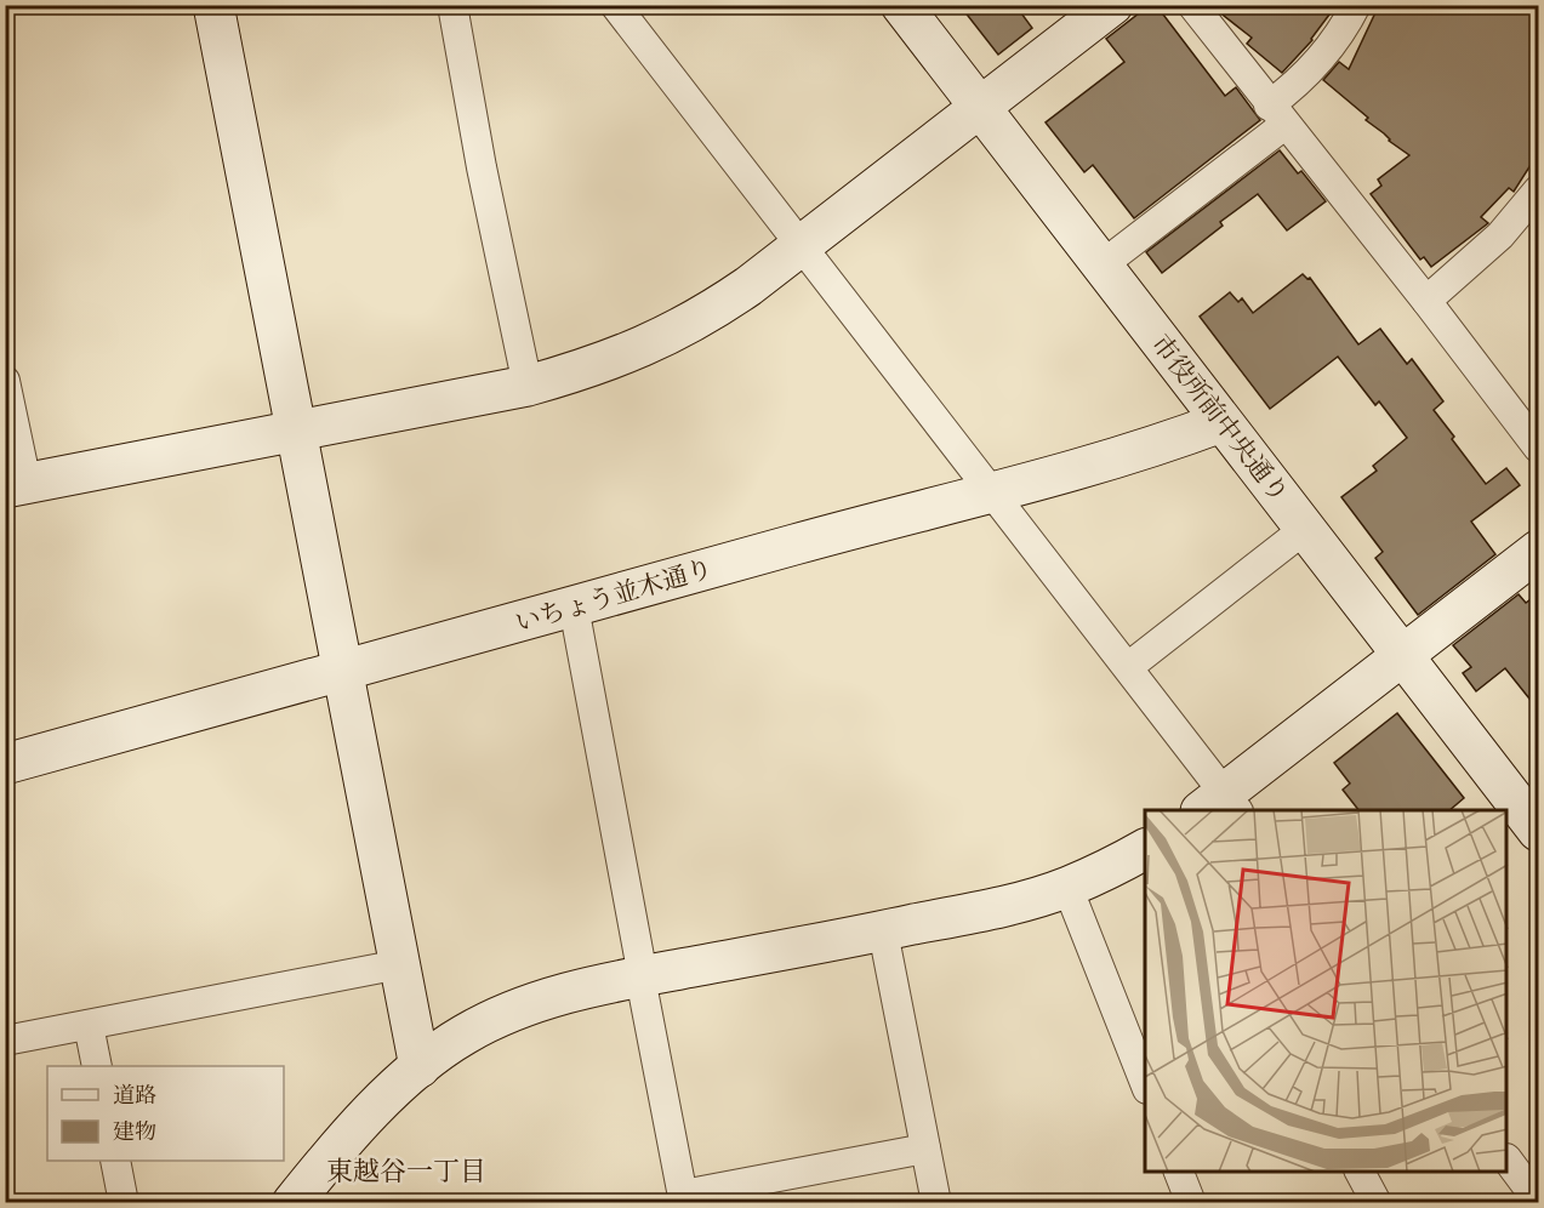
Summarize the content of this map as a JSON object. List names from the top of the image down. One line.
{"streets":{"street":["市役所前中央通り","いちょう並木通り"]},"crossings":[["市役所前中央通り","いちょう並木通り"]],"districts":["東越谷一丁目"],"legend":["道路","建物"]}
